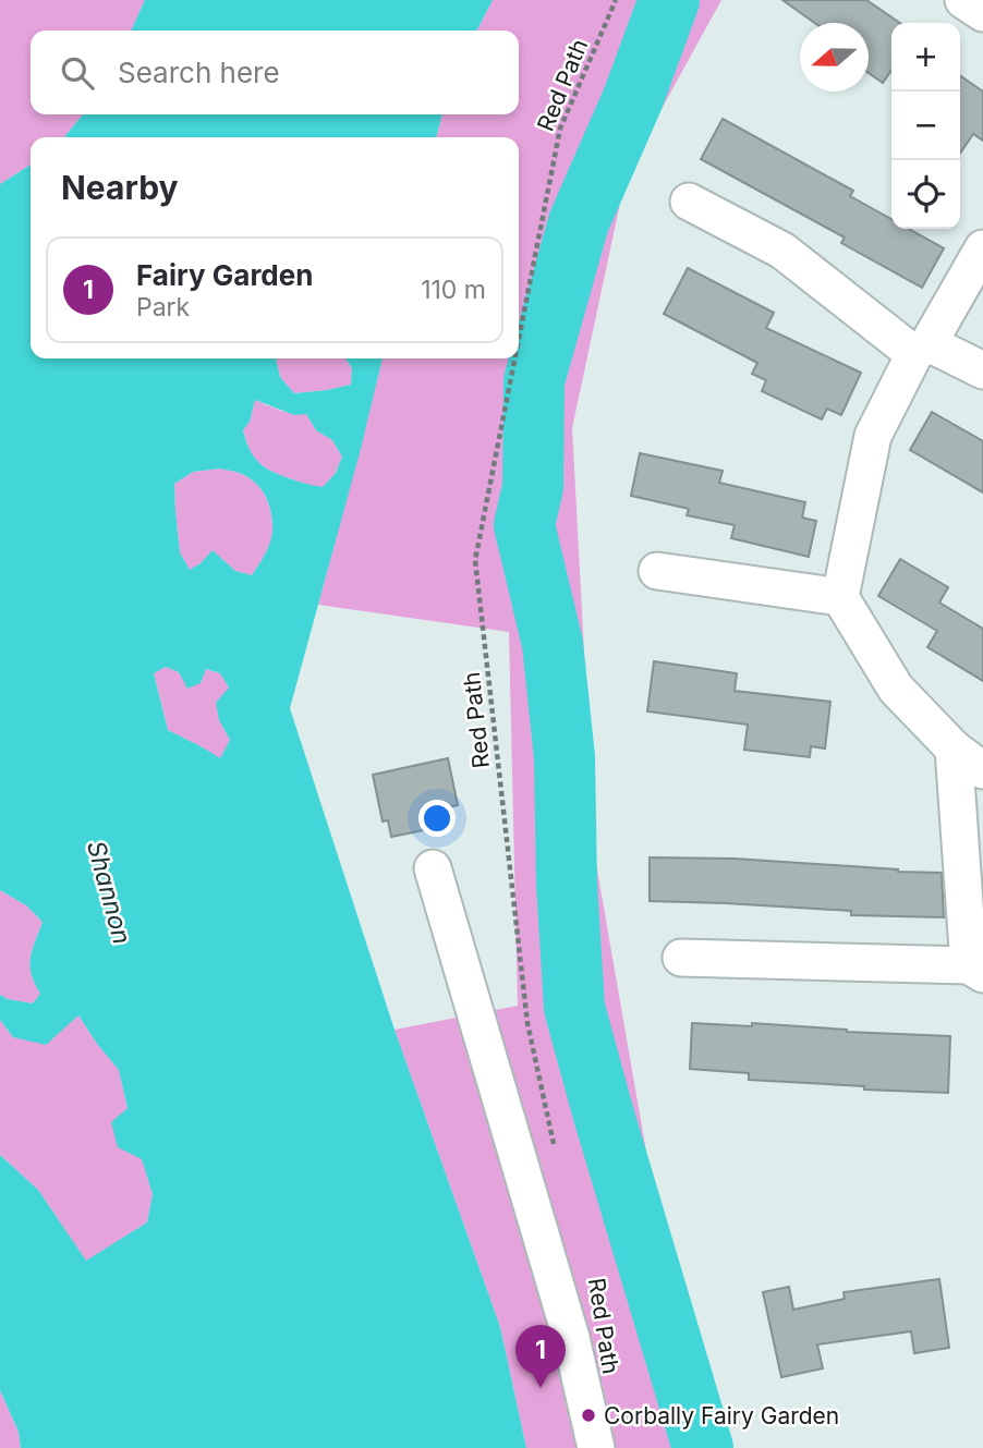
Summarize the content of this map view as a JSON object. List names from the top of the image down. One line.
{"streets":{"path":["Red Path"]},"water":["Shannon"],"places":["Corbally Fairy Garden"],"north":"left","page":{"map_buttons":["+","−"],"search":"Search here","heading":"Nearby","list":[{"mark":"1","name":"Fairy Garden","note":"Park","value":"110 m"}],"pins":"1"}}
